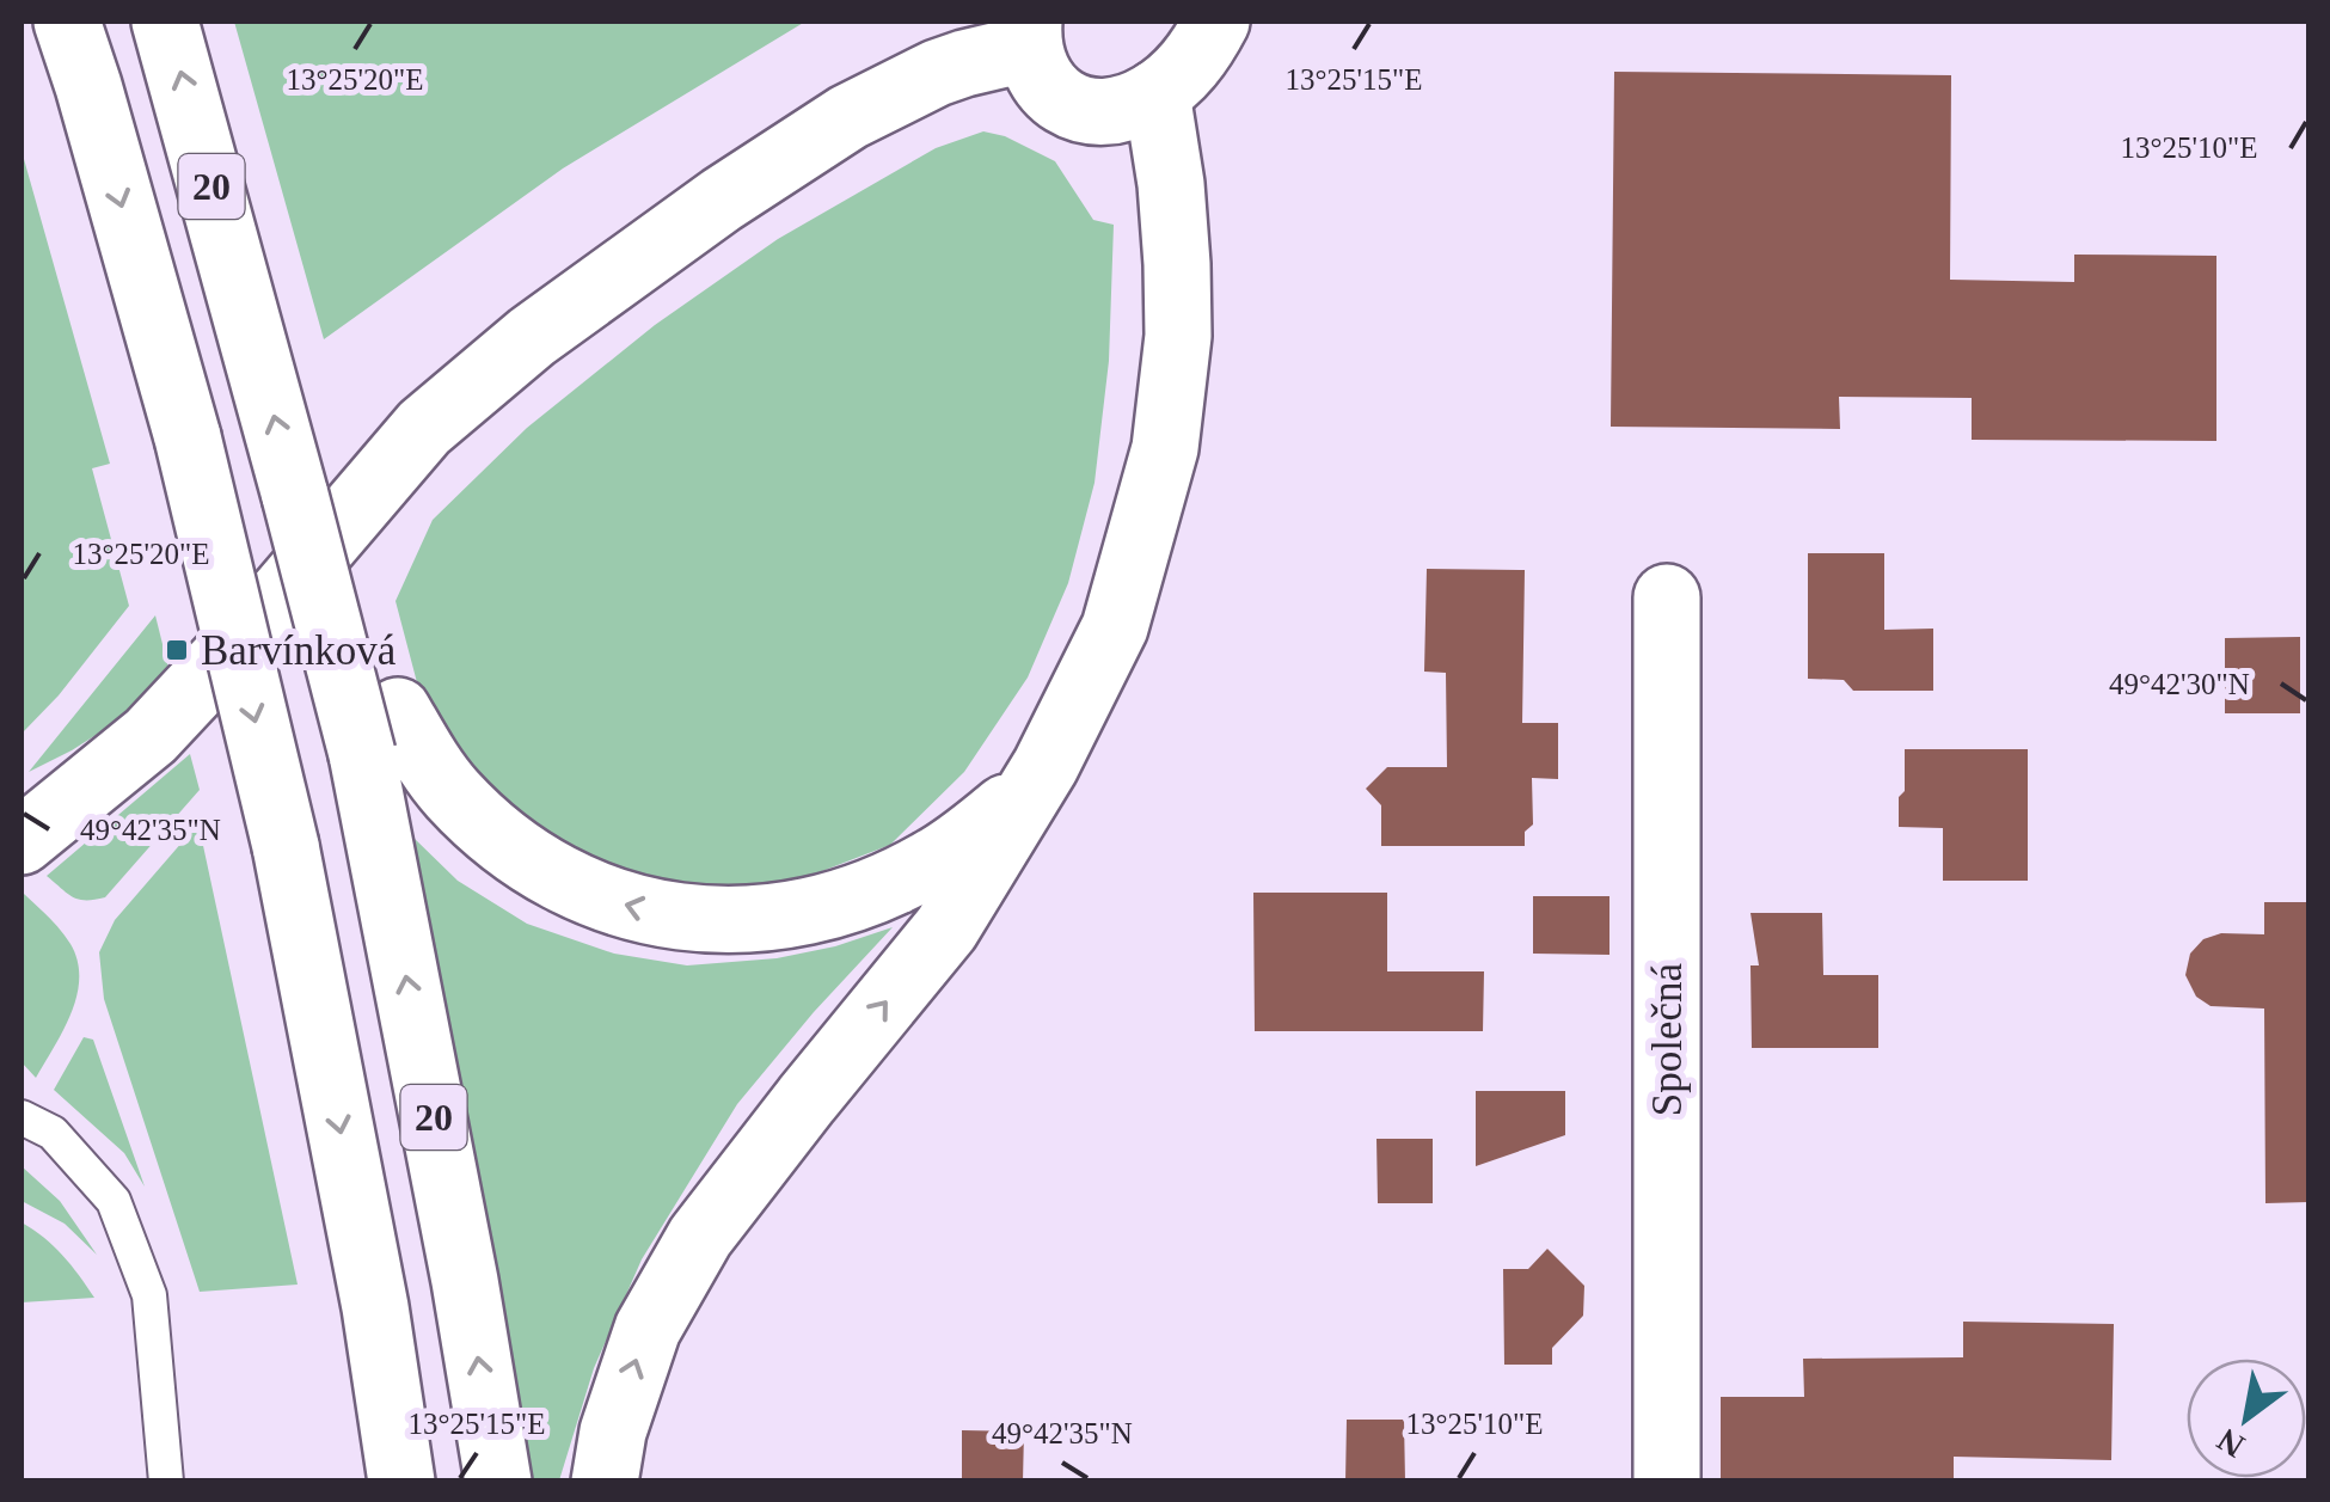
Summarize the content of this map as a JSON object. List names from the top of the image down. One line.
{"streets":{"main road":["20","Společná"]},"places":{"transit":["Barvínková"]},"north":"bottom left","coordinates":["13°25'20\"E","13°25'15\"E","13°25'10\"E","49°42'30\"N","49°42'35\"N"]}
